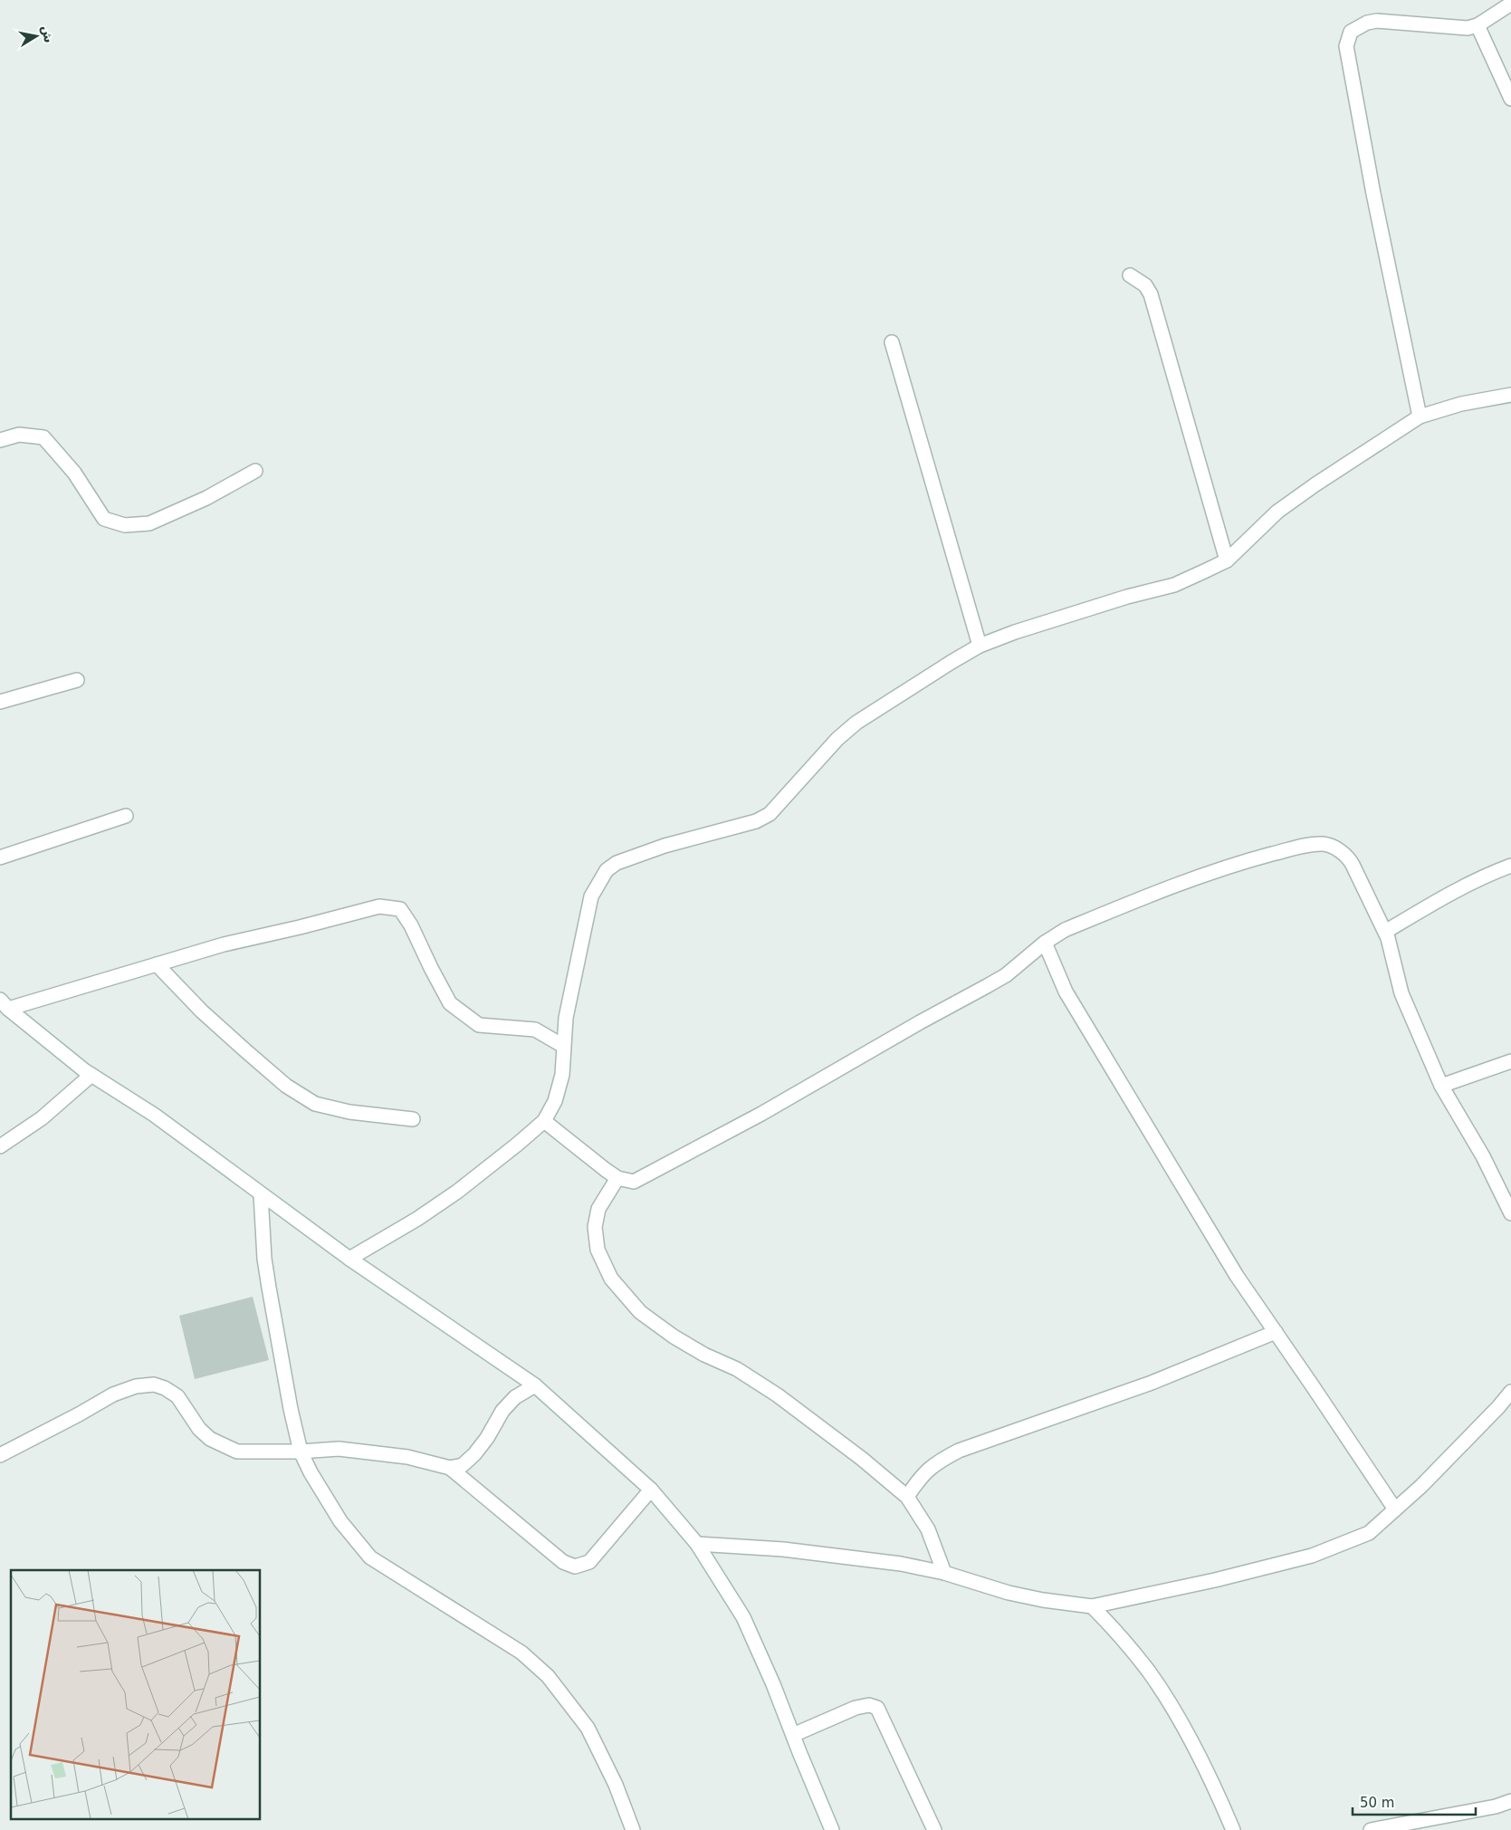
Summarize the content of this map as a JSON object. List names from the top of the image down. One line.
{"scale_bar":"50 m","north":"right"}
